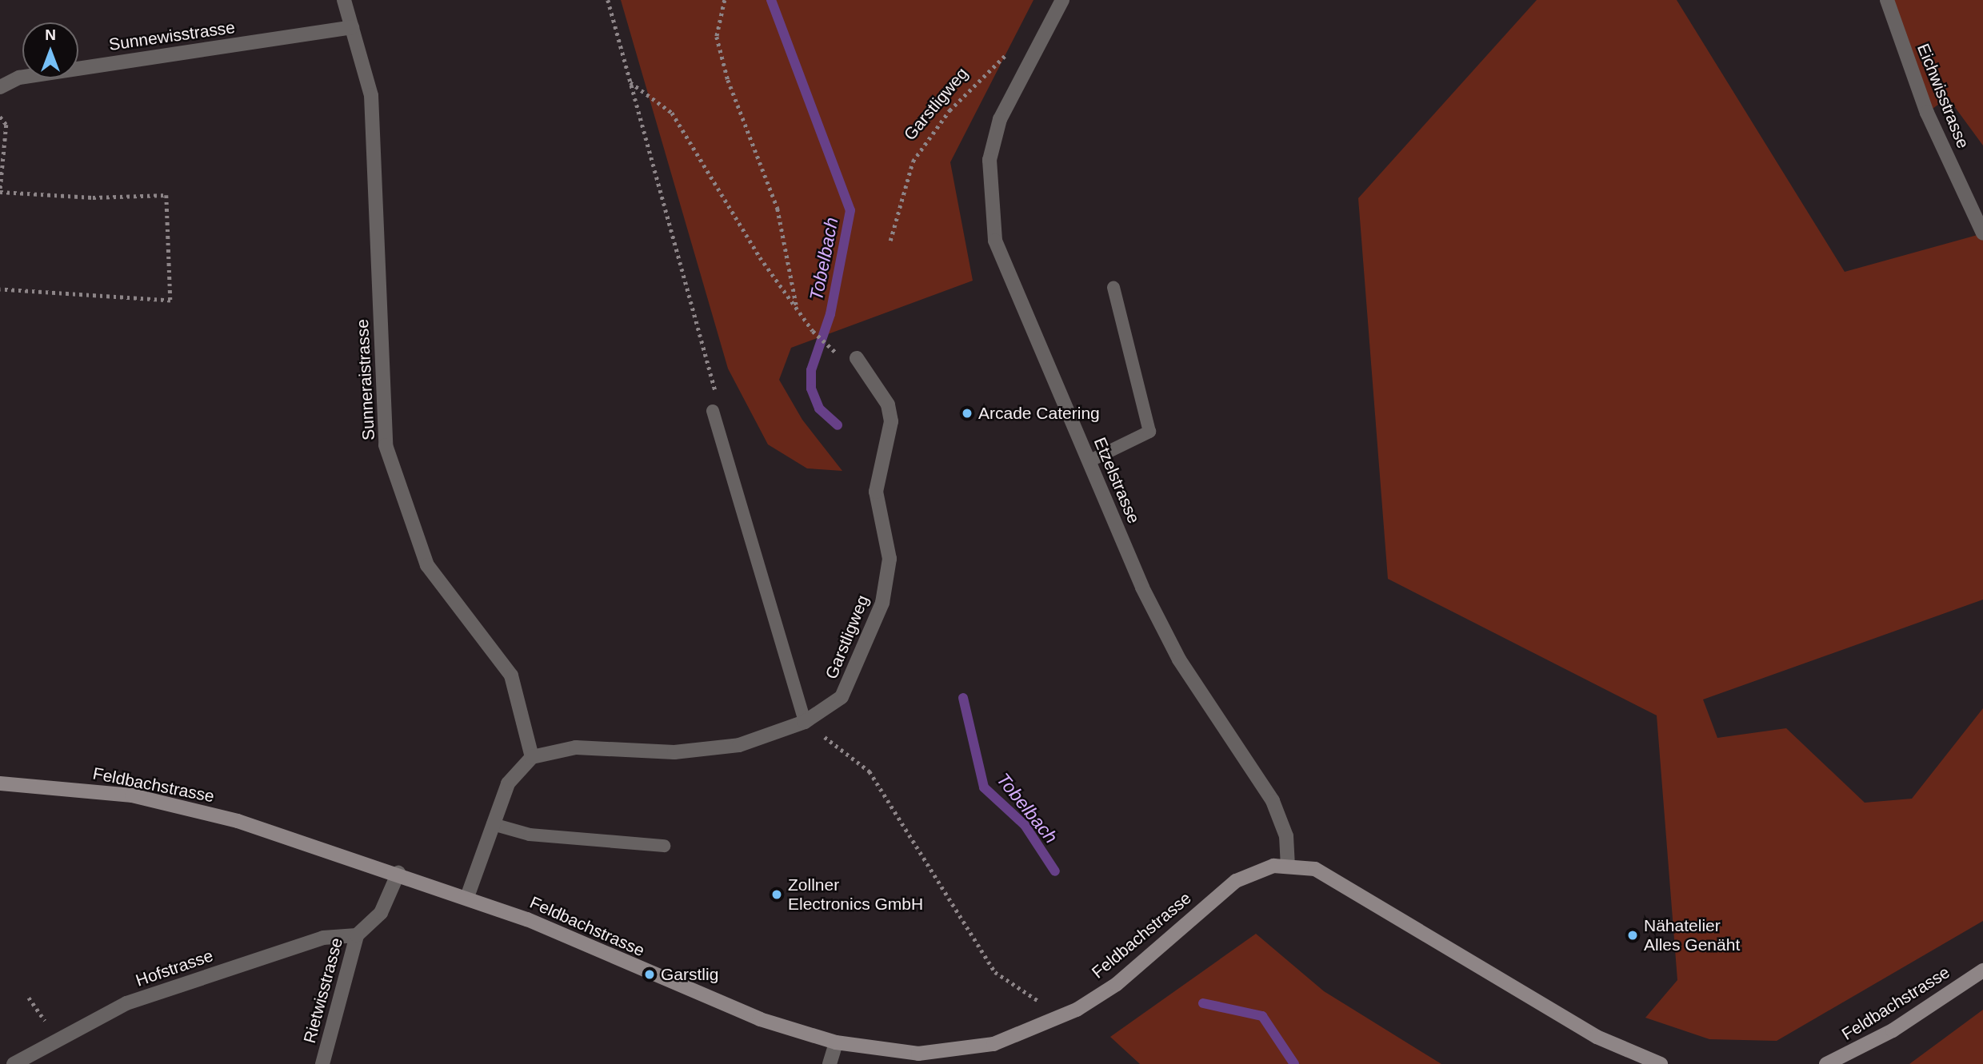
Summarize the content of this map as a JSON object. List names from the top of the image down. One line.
{"streets":{"main road":["Feldbachstrasse"],"street":["Sunnewisstrasse","Eichwisstrasse","Garstligweg","Sunneraistrasse","Etzelstrasse","Hofstrasse","Rietwisstrasse"]},"crossings":[["Sunnewisstrasse","Sunneraistrasse"],["Garstligweg","Sunneraistrasse"],["Etzelstrasse","Feldbachstrasse"],["Feldbachstrasse","Rietwisstrasse"],["Hofstrasse","Rietwisstrasse"]],"water":["Tobelbach"],"places":["Arcade Catering","Zollner Electronics GmbH","Nähatelier Alles Genäht","Garstlig"],"north":"top"}
